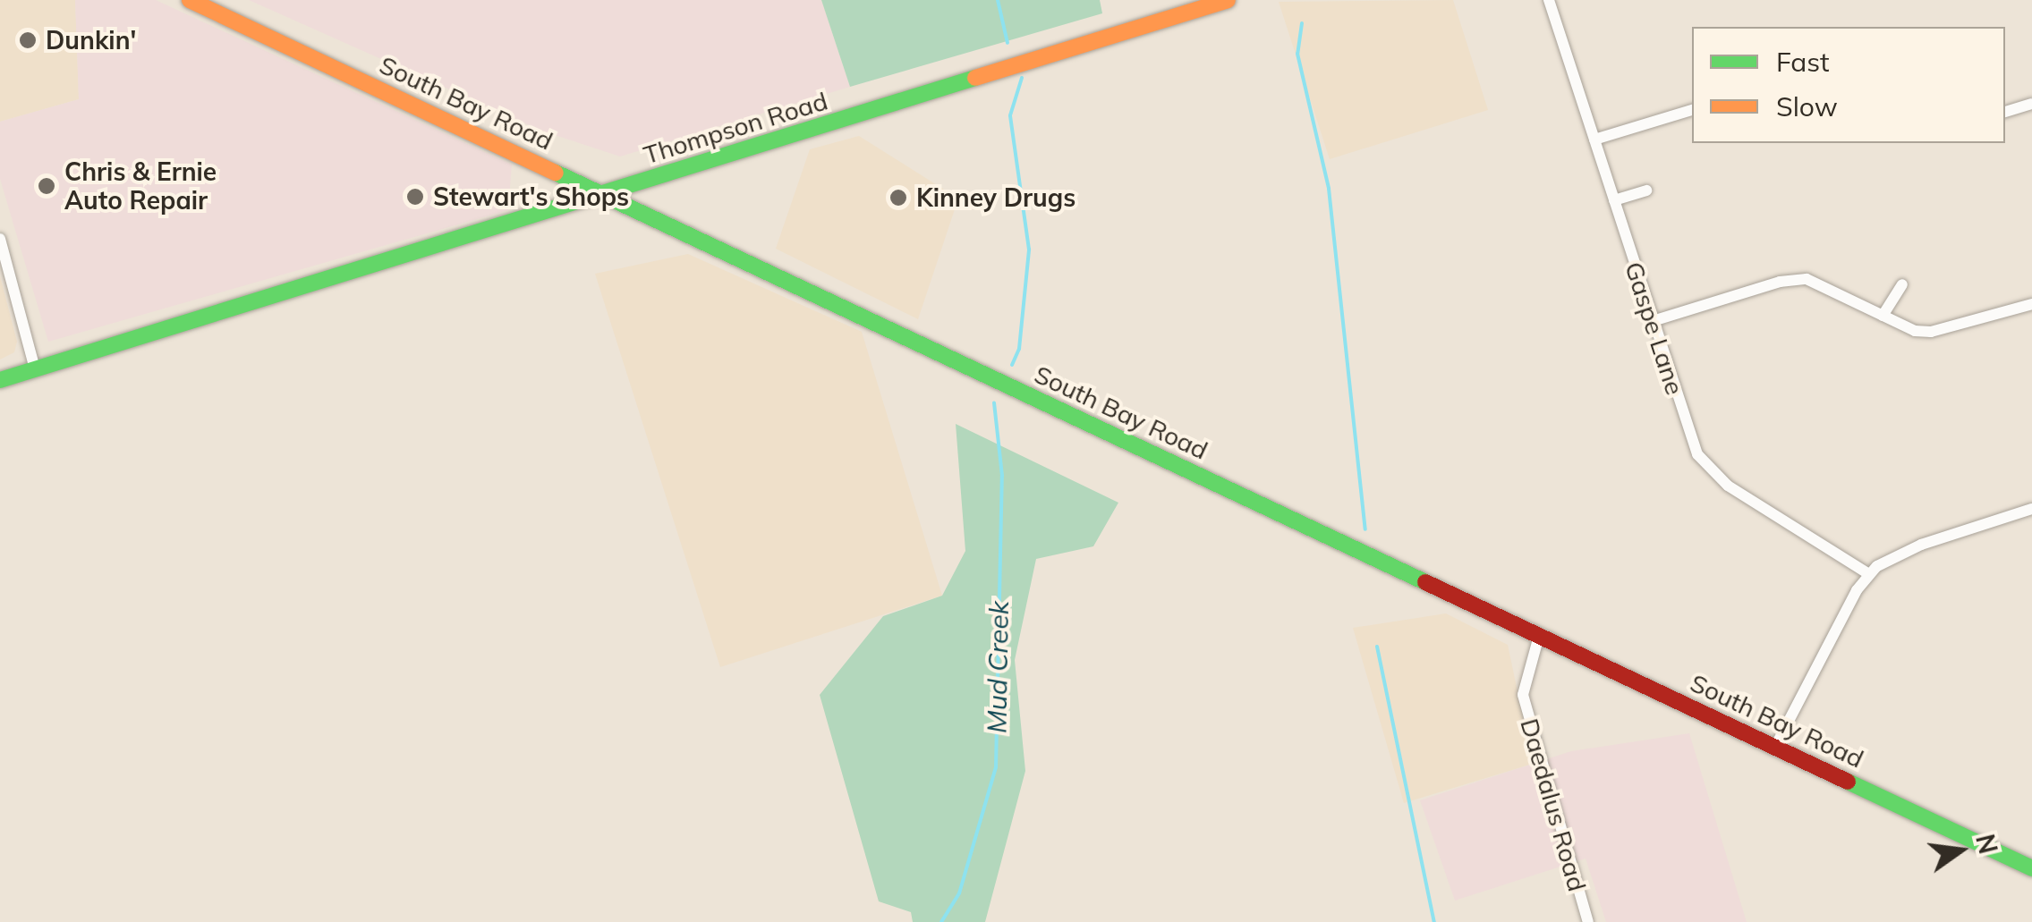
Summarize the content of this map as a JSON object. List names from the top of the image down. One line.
{"streets":{"street":["South Bay Road","Thompson Road","Gaspe Lane","Daedalus Road"]},"crossings":[["South Bay Road","Thompson Road"],["South Bay Road","Daedalus Road"]],"water":["Mud Creek"],"places":["Dunkin'","Chris & Ernie Auto Repair","Stewart's Shops","Kinney Drugs"],"legend":["Fast","Slow"],"north":"right"}
